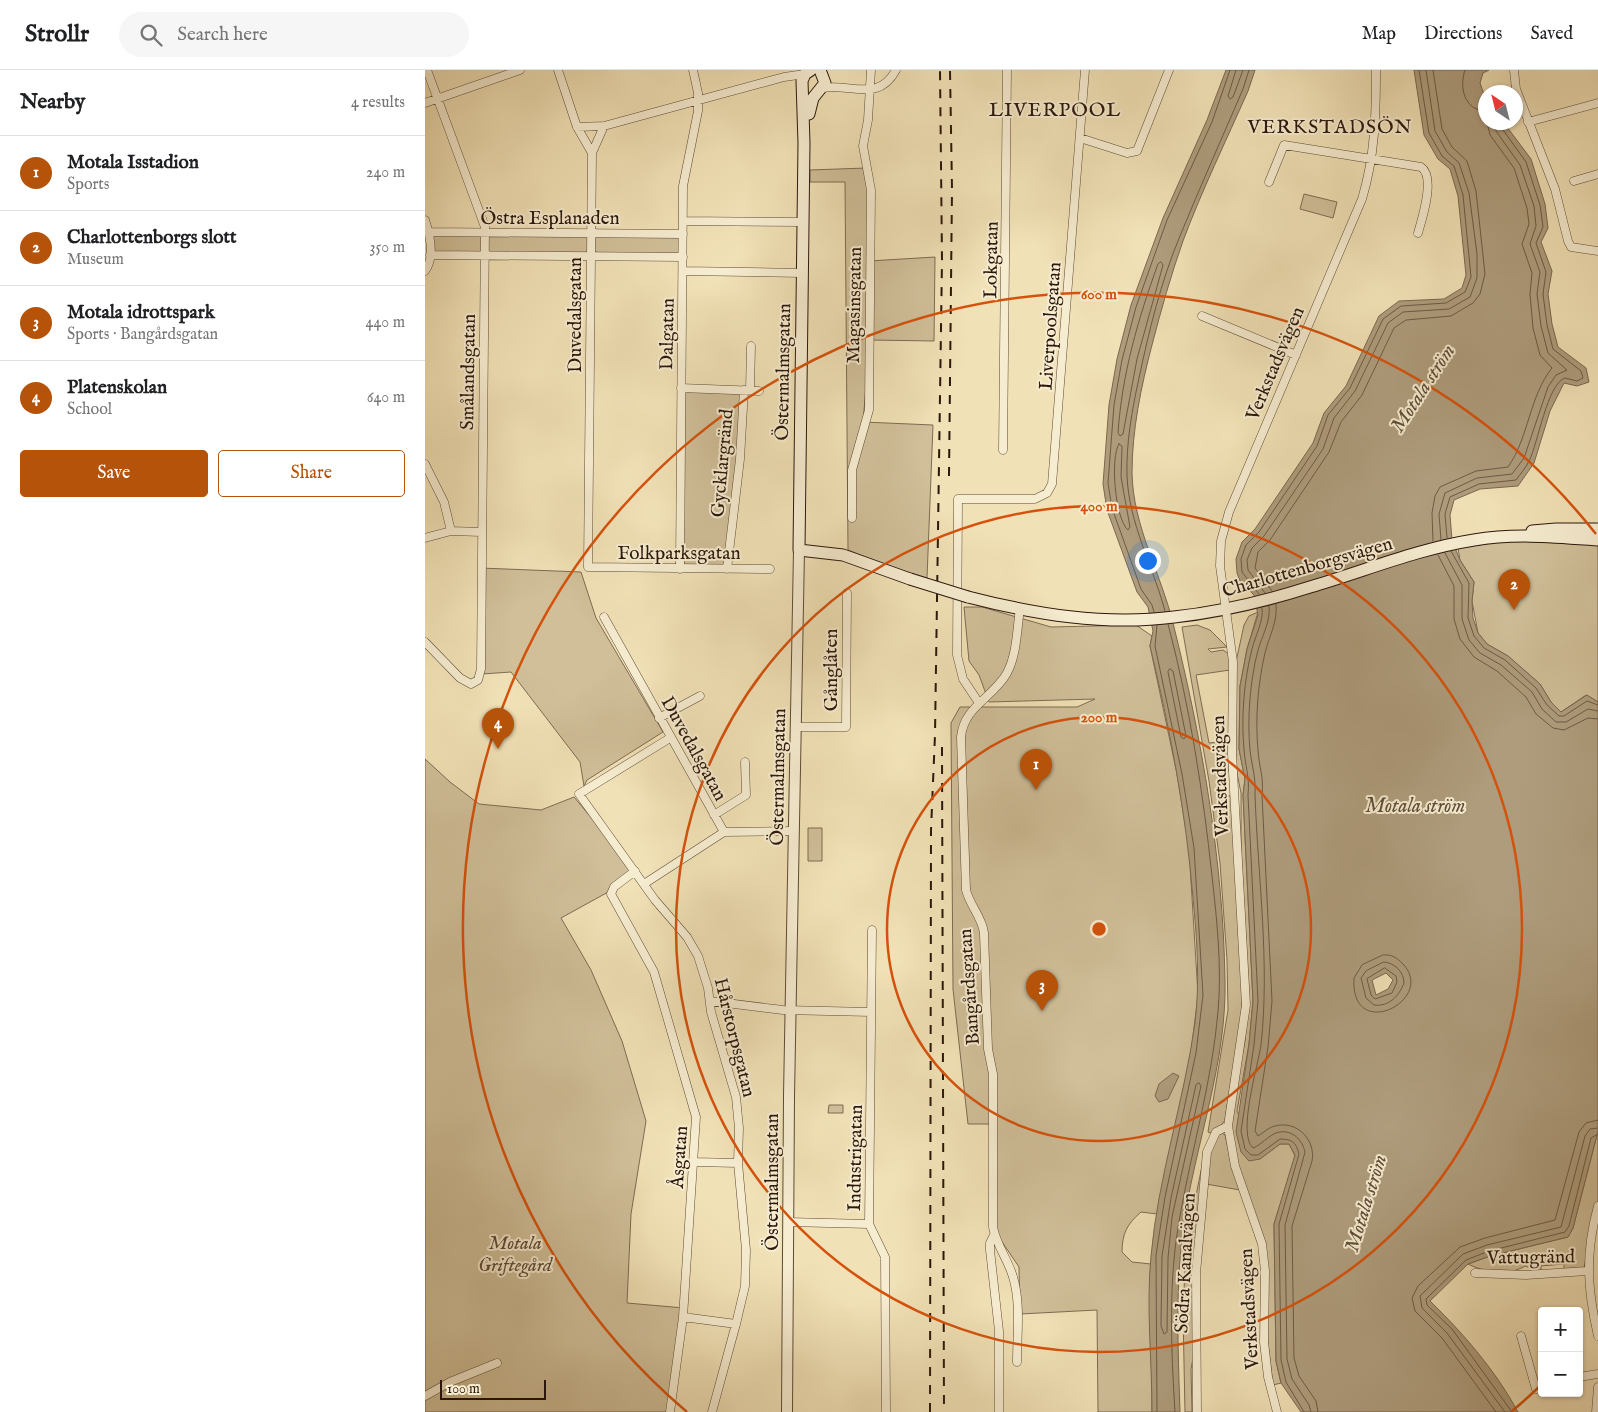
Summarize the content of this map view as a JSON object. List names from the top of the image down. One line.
{"streets":{"main road":["Östermalmsgatan","Charlottenborgsvägen"],"street":["Östra Esplanaden","Lokgatan","Magasinsgatan","Duvedalsgatan","Liverpoolsgatan","Dalgatan","Verkstadsvägen","Smålandsgatan","Gycklargränd","Folkparksgatan","Gånglåten","Bangårdsgatan","Hårstorpsgatan","Åsgatan","Industrigatan","Vattugränd","Södra Kanalvägen"]},"crossings":[["Östra Esplanaden","Duvedalsgatan"],["Östra Esplanaden","Dalgatan"],["Östra Esplanaden","Smålandsgatan"],["Duvedalsgatan","Folkparksgatan"],["Duvedalsgatan","Hårstorpsgatan"],["Liverpoolsgatan","Bangårdsgatan"],["Dalgatan","Folkparksgatan"],["Verkstadsvägen","Charlottenborgsvägen"],["Verkstadsvägen","Södra Kanalvägen"],["Östermalmsgatan","Charlottenborgsvägen"],["Östermalmsgatan","Gånglåten"],["Gycklargränd","Folkparksgatan"],["Charlottenborgsvägen","Bangårdsgatan"],["Hårstorpsgatan","Åsgatan"]],"districts":["LIVERPOOL","VERKSTADSÖN"],"water":["Motala ström"],"parks":["Motala Griftegård"],"scale_bar":"100 m","north":"top left","page":{"header":"Strollr","search":"Search here","nav":["Map","Directions","Saved"],"heading":["Nearby","4 results"],"list":[{"mark":"1","name":"Motala Isstadion","note":"Sports","value":"240 m"},{"mark":"2","name":"Charlottenborgs slott","note":"Museum","value":"350 m"},{"mark":"3","name":"Motala idrottspark","note":"Sports · Bangårdsgatan","value":"440 m"},{"mark":"4","name":"Platenskolan","note":"School","value":"640 m"}],"buttons":["Save","Share"],"pins":["2","4","1","3"],"map_buttons":["+","−"],"scale":"100 m"},"rings":["600 m","400 m","200 m"]}
